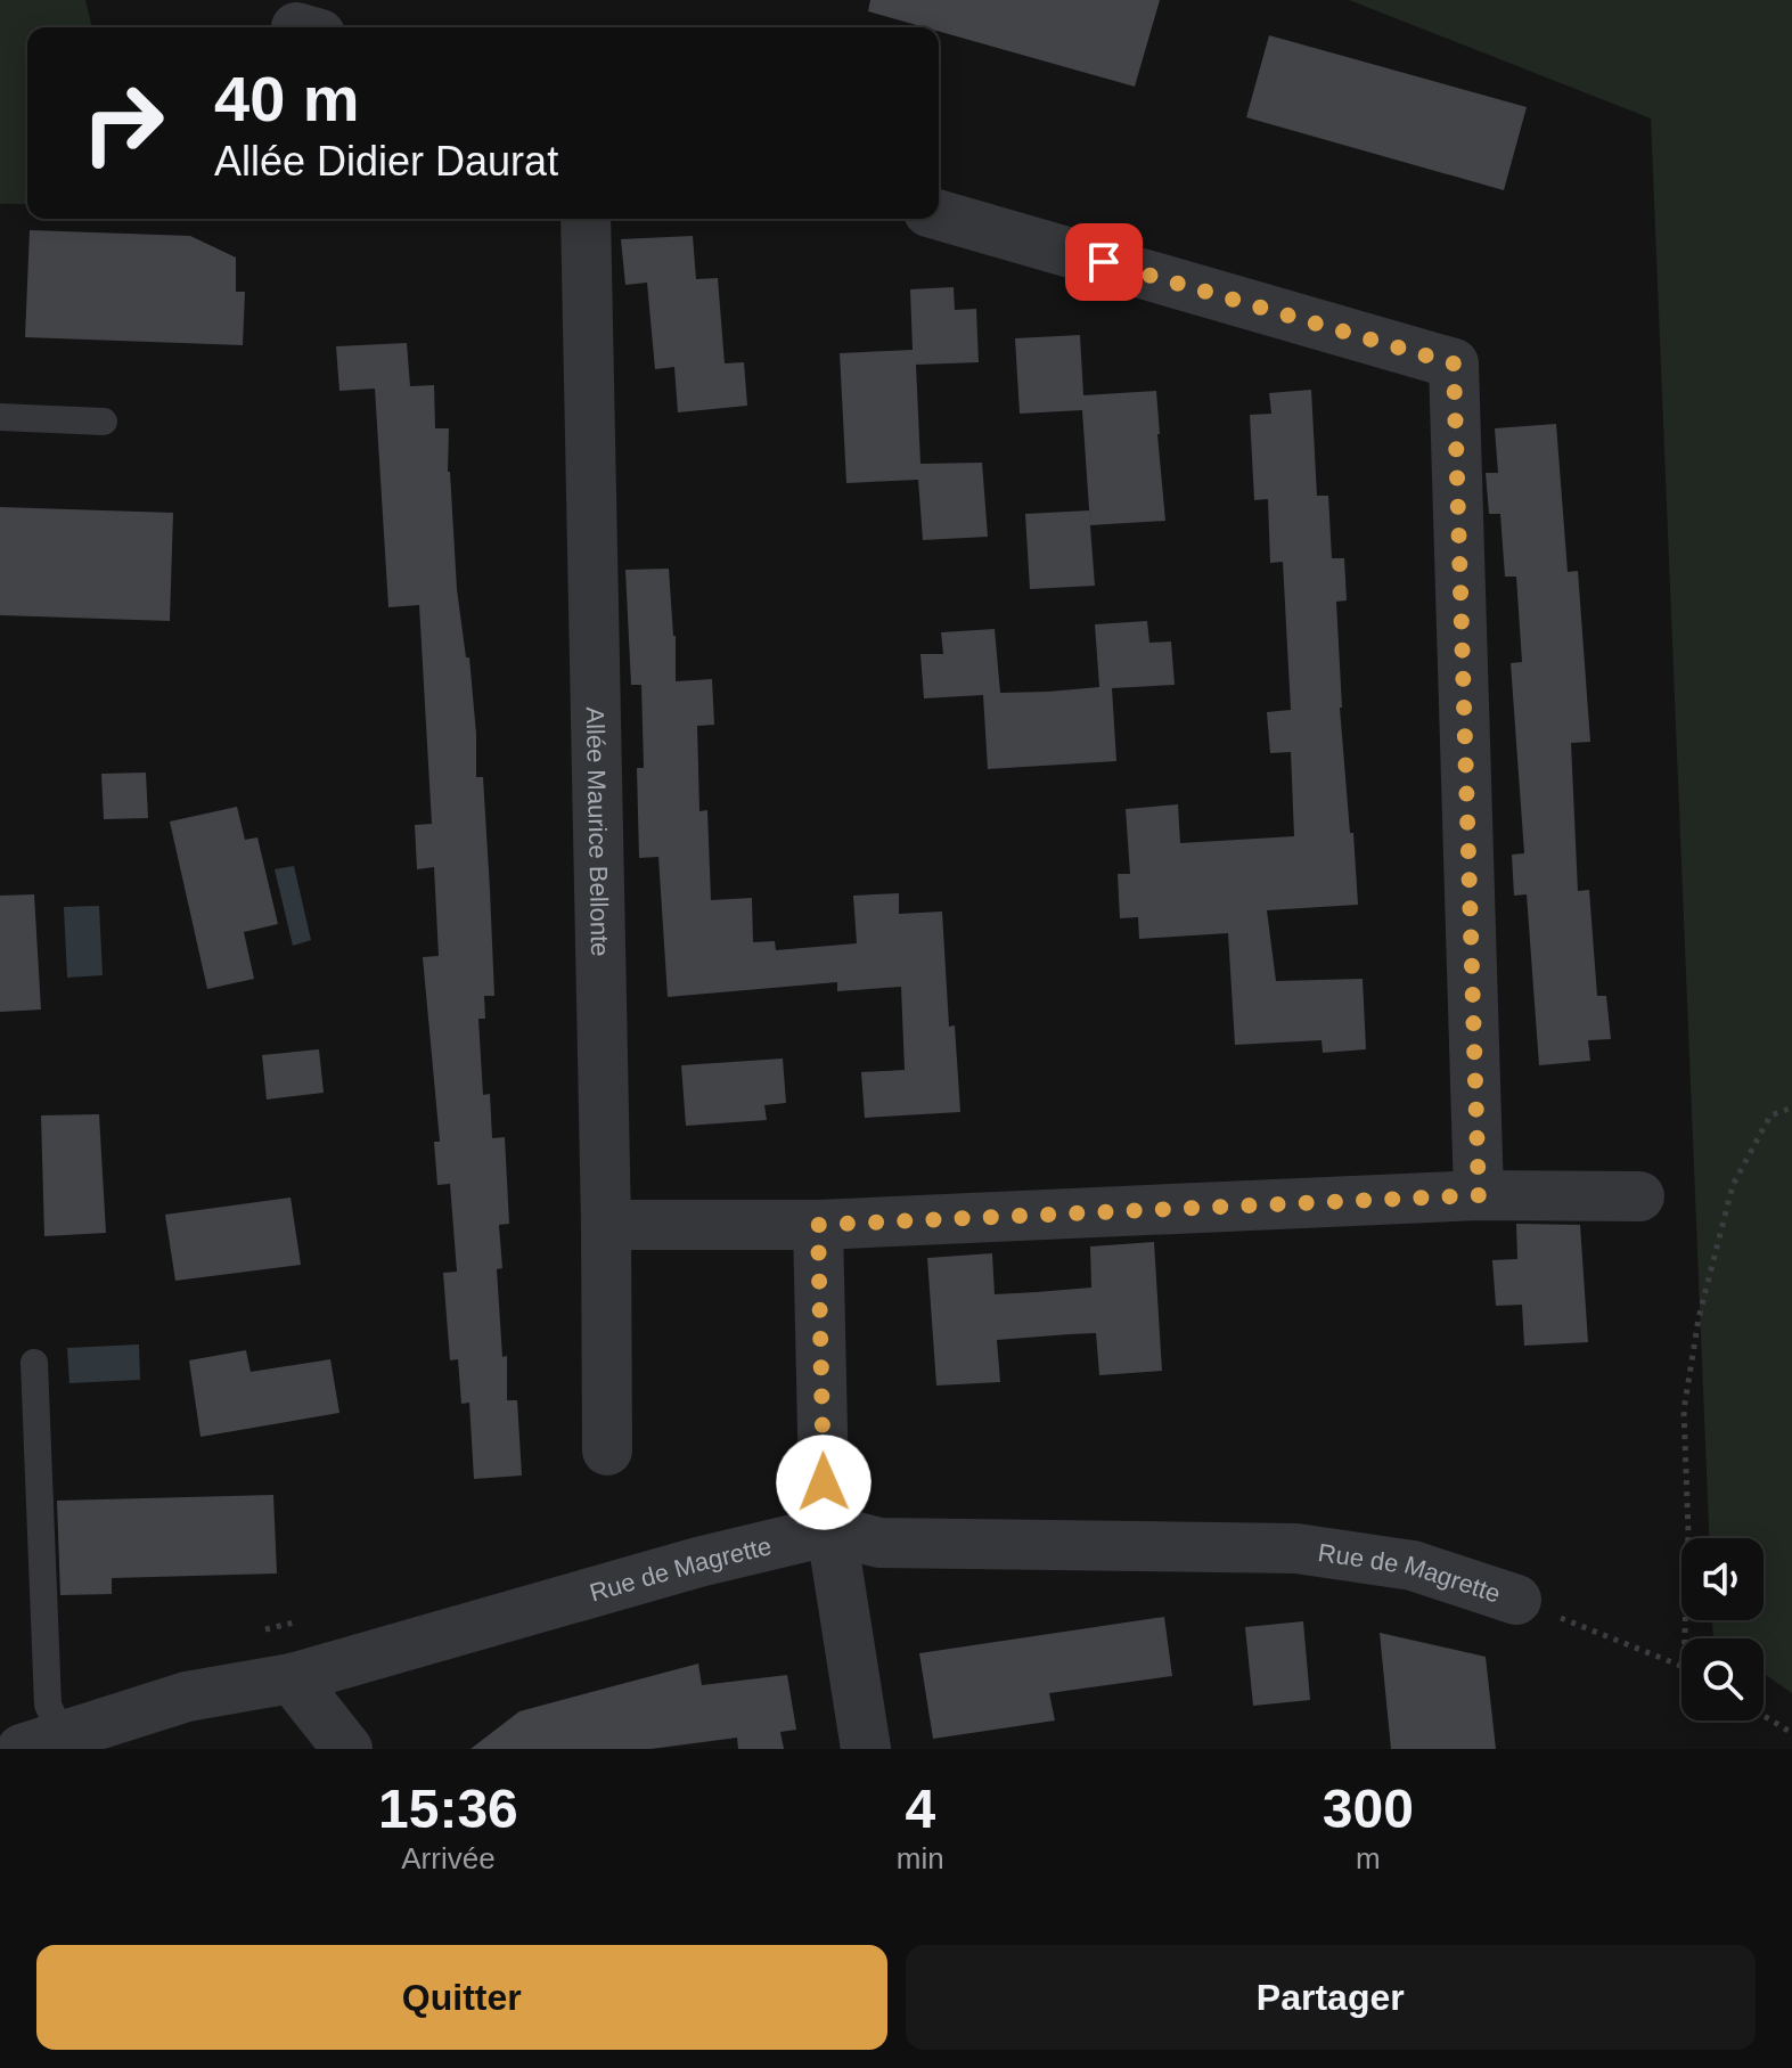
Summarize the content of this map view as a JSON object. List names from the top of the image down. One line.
{"streets":{"street":["Allée Maurice Bellonte","Rue de Magrette"]},"page":{"turn":["40 m","Allée Didier Daurat"],"eta":["15:36","Arrivée","4","min","300","m"],"buttons":["Quitter","Partager"]}}
